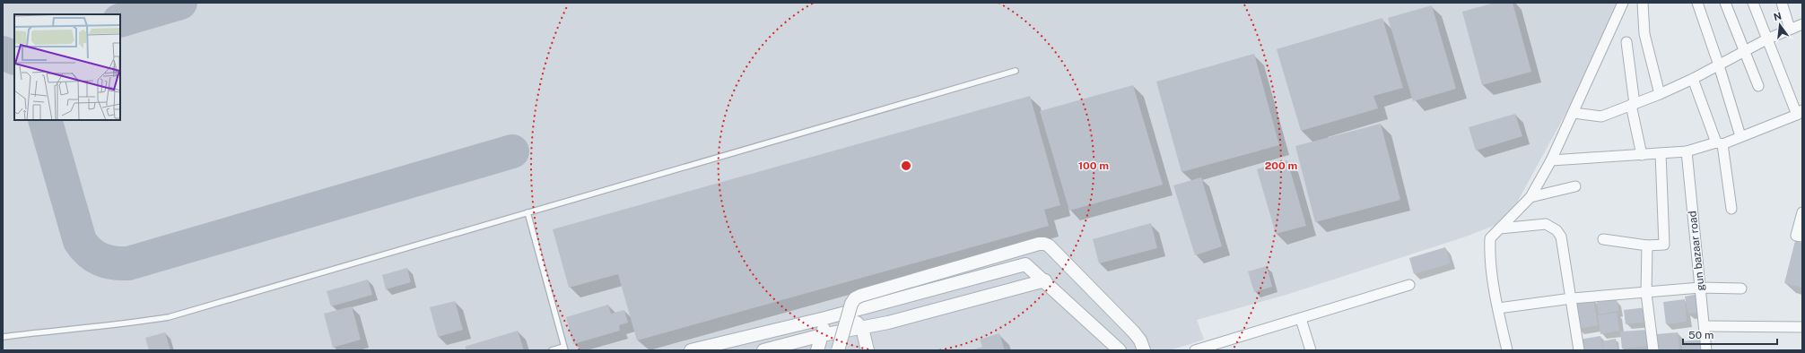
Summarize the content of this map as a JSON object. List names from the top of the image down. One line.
{"streets":{"street":["gun bazaar road"]},"scale_bar":"50 m","north":"top","rings":["100 m","200 m"]}
